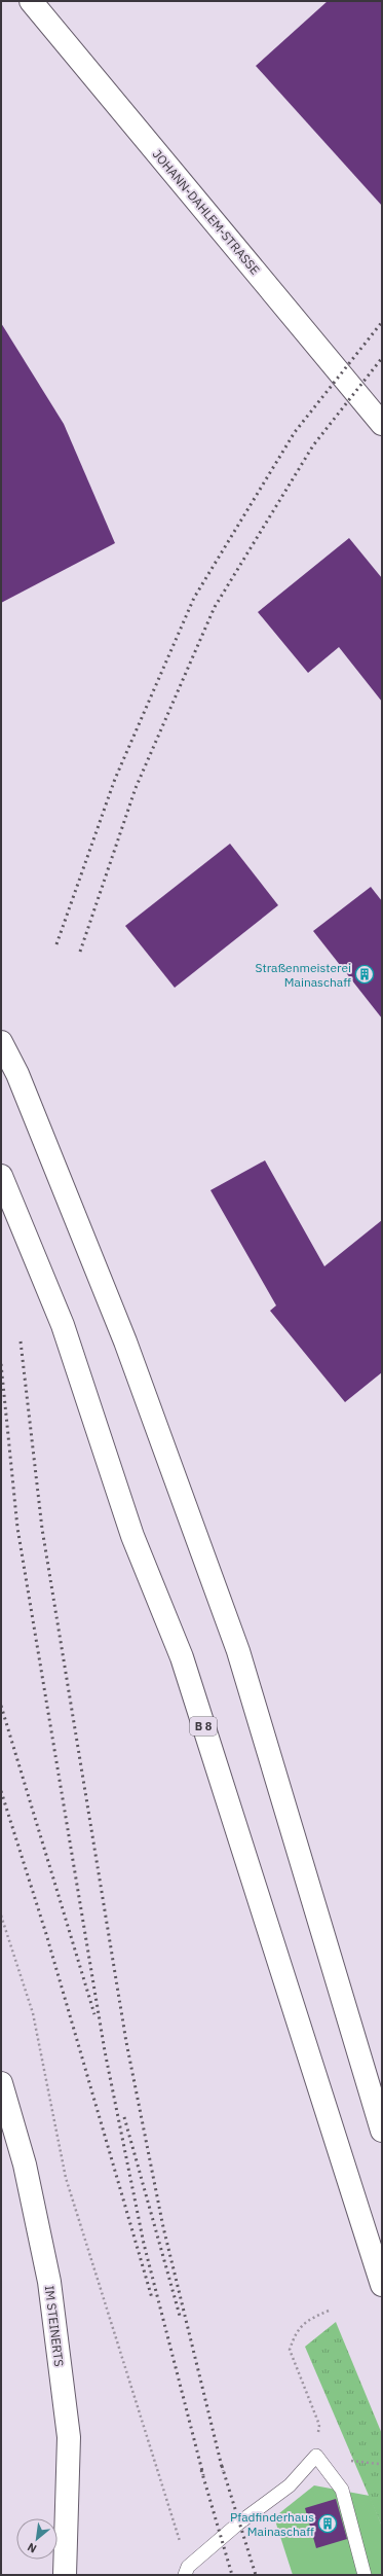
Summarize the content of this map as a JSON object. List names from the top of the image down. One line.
{"streets":{"main road":["JOHANN-DAHLEM-STRASSE","B 8","IM STEINERTS"]},"places":{"building":["Straßenmeisterei Mainaschaff","Pfadfinderhaus Mainaschaff"]},"north":"bottom left"}
